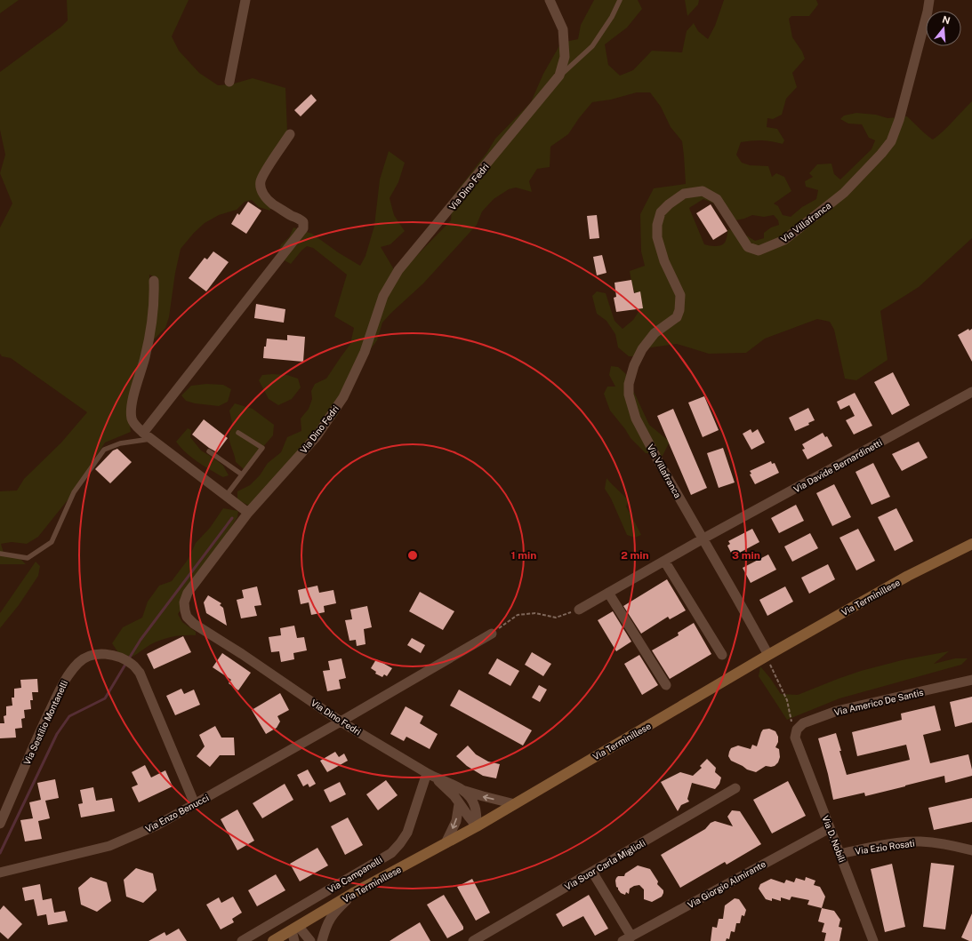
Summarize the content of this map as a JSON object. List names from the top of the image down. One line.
{"streets":{"main road":["Via Terminillese"],"street":["Via Dino Fedri","Via Villafranca","Via Davide Bernardinetti","Via Americo De Santis","Via Sestilio Montanelli","Via Enzo Benucci","Via D. Nobili","Via Ezio Rosati","Via Suor Carla Miglioli","Via Campanelli","Via Giorgio Almirante"]},"crossings":[["Via Dino Fedri","Via Terminillese"],["Via Dino Fedri","Via Enzo Benucci"],["Via Dino Fedri","Via Campanelli"],["Via Villafranca","Via Davide Bernardinetti"],["Via Villafranca","Via Terminillese"],["Via Americo De Santis","Via D. Nobili"],["Via Sestilio Montanelli","Via Enzo Benucci"],["Via D. Nobili","Via Ezio Rosati"],["Via D. Nobili","Via Giorgio Almirante"]],"north":"top","rings":["1 min","2 min","3 min"]}
